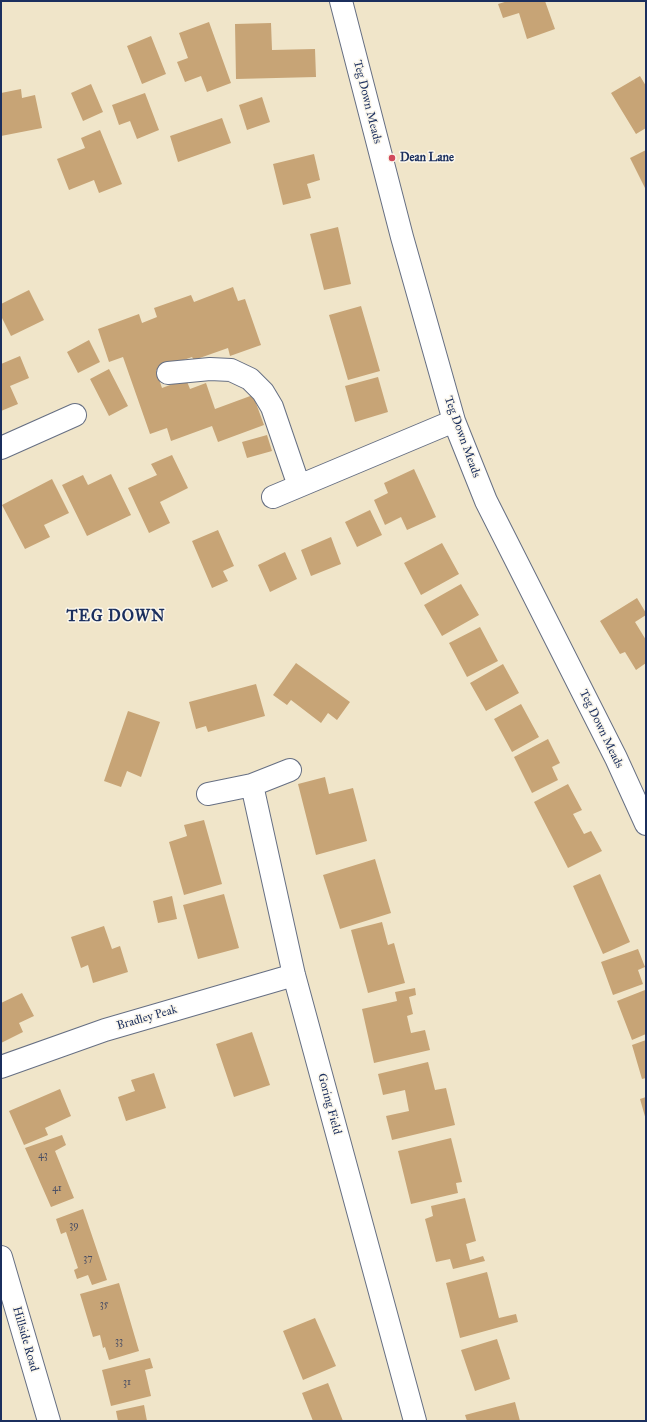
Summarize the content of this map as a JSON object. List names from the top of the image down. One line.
{"streets":{"street":["Teg Down Meads","Bradley Peak","Goring Field","Hillside Road"]},"crossings":[["Bradley Peak","Goring Field"]],"districts":["TEG DOWN"],"places":["Dean Lane"],"house_numbers":["43","41","39","37","35","33","31"]}
